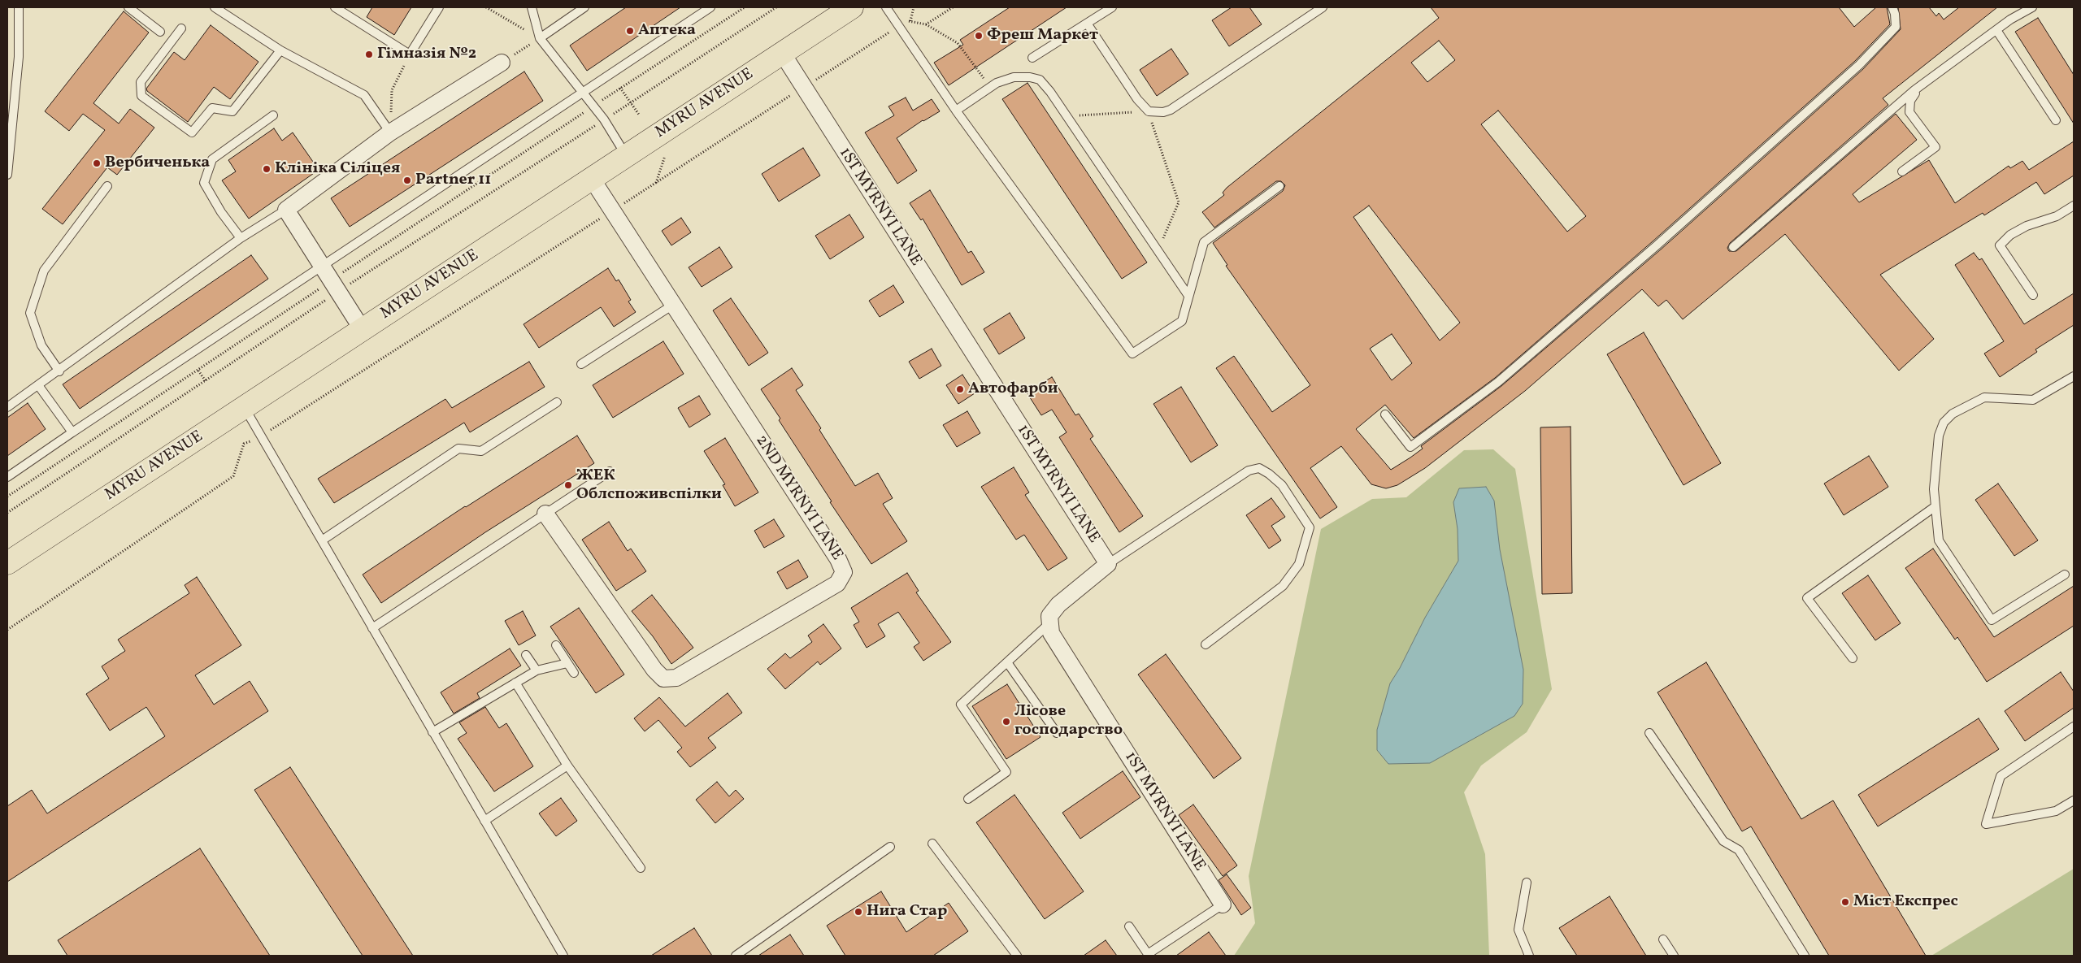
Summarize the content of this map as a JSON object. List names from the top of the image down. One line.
{"streets":{"main road":["MYRU AVENUE"],"street":["1ST MYRNYI LANE","2ND MYRNYI LANE"]},"crossings":[["MYRU AVENUE","1ST MYRNYI LANE"],["MYRU AVENUE","2ND MYRNYI LANE"]],"places":["Аптека","Фреш Маркет","Гімназія №2","Вербиченька","Клініка Сіліцея","Partner 11","Автофарби","ЖЕК Облспоживспілки","Лісове господарство","Міст Експрес","Нига Стар"]}
